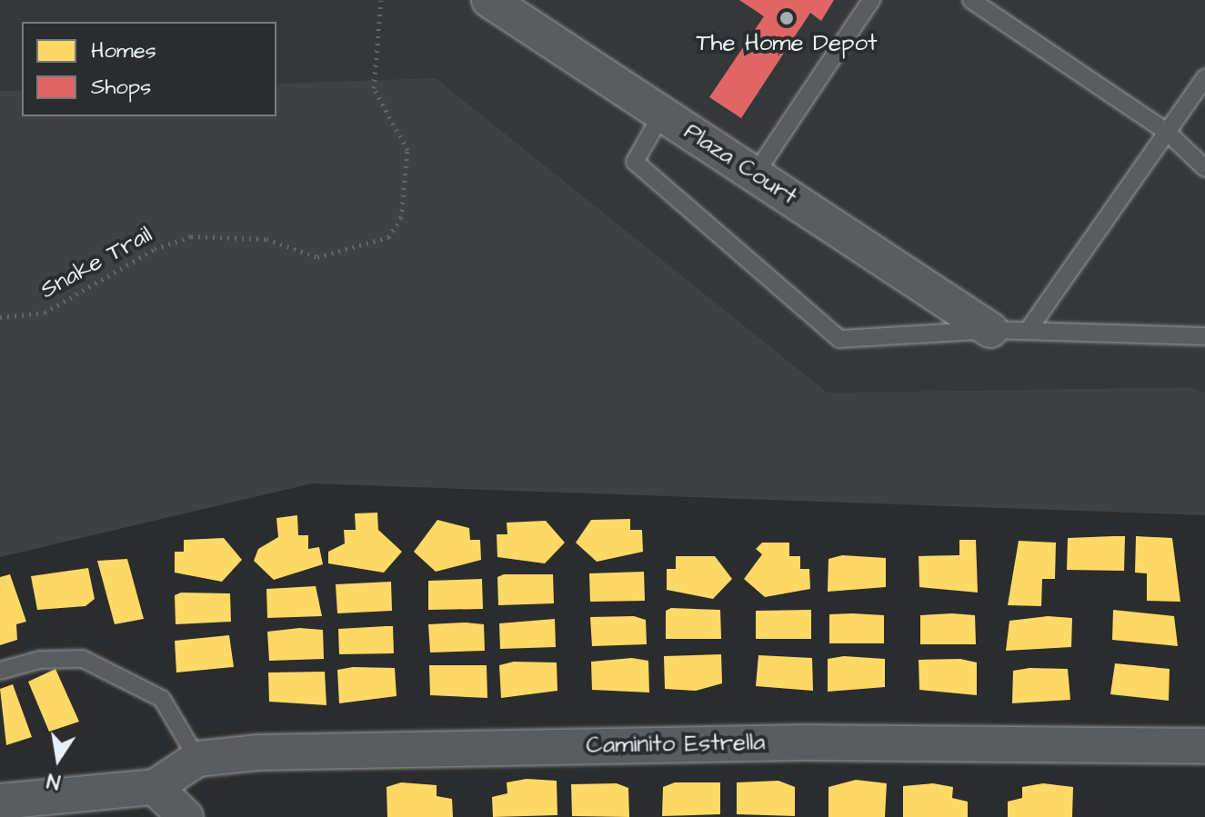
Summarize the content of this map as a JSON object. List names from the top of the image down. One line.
{"streets":{"street":["Plaza Court","Caminito Estrella"],"path":["Snake Trail"]},"places":["The Home Depot"],"legend":["Homes","Shops"],"north":"bottom"}
